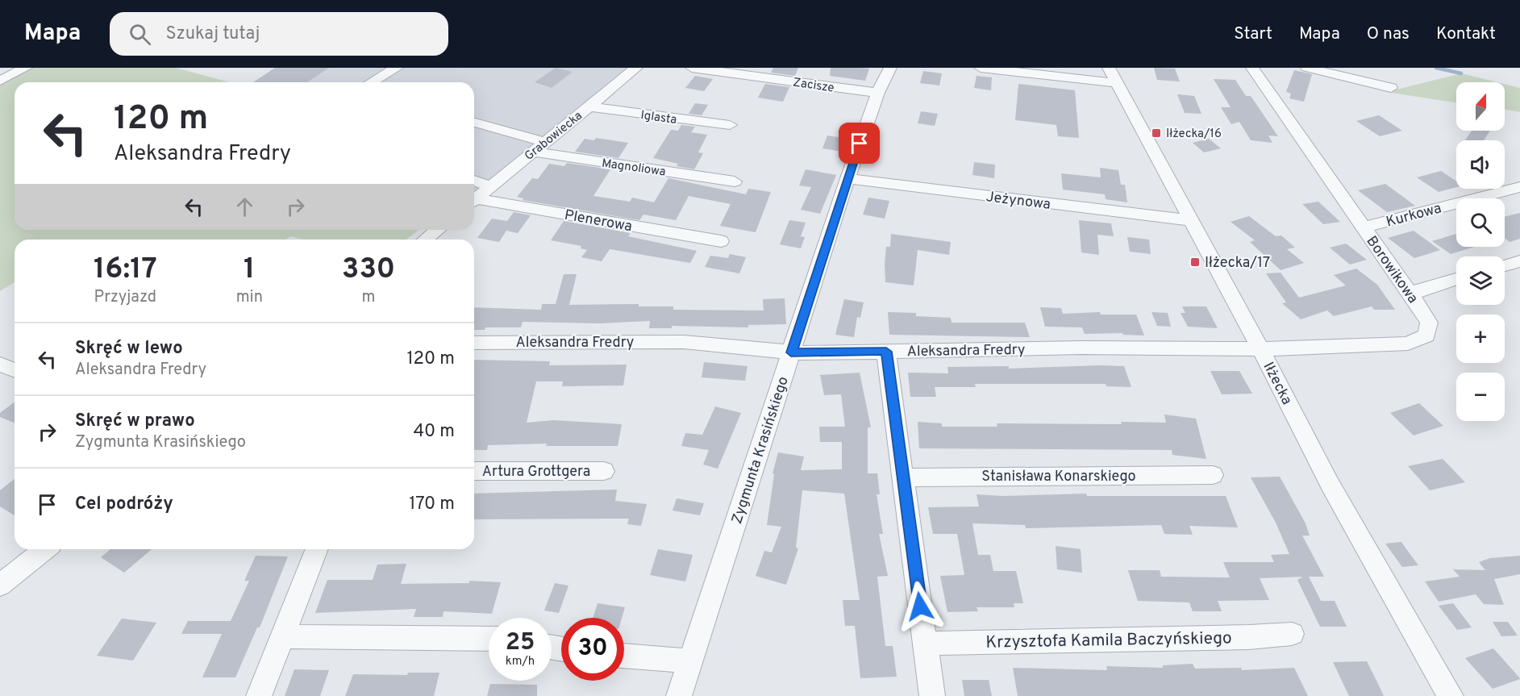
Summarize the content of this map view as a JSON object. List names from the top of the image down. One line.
{"streets":{"street":["Zacisze","Iglasta","Grabowiecka","Magnoliowa","Jeżynowa","Kurkowa","Plenerowa","Borowikowa","Aleksandra Fredry","Iłżecka","Zygmunta Krasińskiego","Artura Grottgera","Stanisława Konarskiego","Krzysztofa Kamila Baczyńskiego"]},"crossings":[["Zacisze","Zygmunta Krasińskiego"],["Iglasta","Grabowiecka"],["Grabowiecka","Magnoliowa"],["Jeżynowa","Iłżecka"],["Jeżynowa","Zygmunta Krasińskiego"],["Kurkowa","Borowikowa"],["Borowikowa","Aleksandra Fredry"],["Borowikowa","Iłżecka"],["Aleksandra Fredry","Iłżecka"],["Aleksandra Fredry","Zygmunta Krasińskiego"]],"places":{"transit":["Iłżecka/16","Iłżecka/17"]},"north":"top","page":{"header":"Mapa","search":"Szukaj tutaj","nav":["Start","Mapa","O nas","Kontakt"],"map_buttons":["+","−"],"turn":["120 m","Aleksandra Fredry"],"eta":["16:17","Przyjazd","1","min","330","m"],"list":[{"name":"Skręć w lewo","note":"Aleksandra Fredry","value":"120 m"},{"name":"Skręć w prawo","note":"Zygmunta Krasińskiego","value":"40 m"},{"name":"Cel podróży","value":"170 m"}],"speed":"25 km/h","limit":"30"}}
